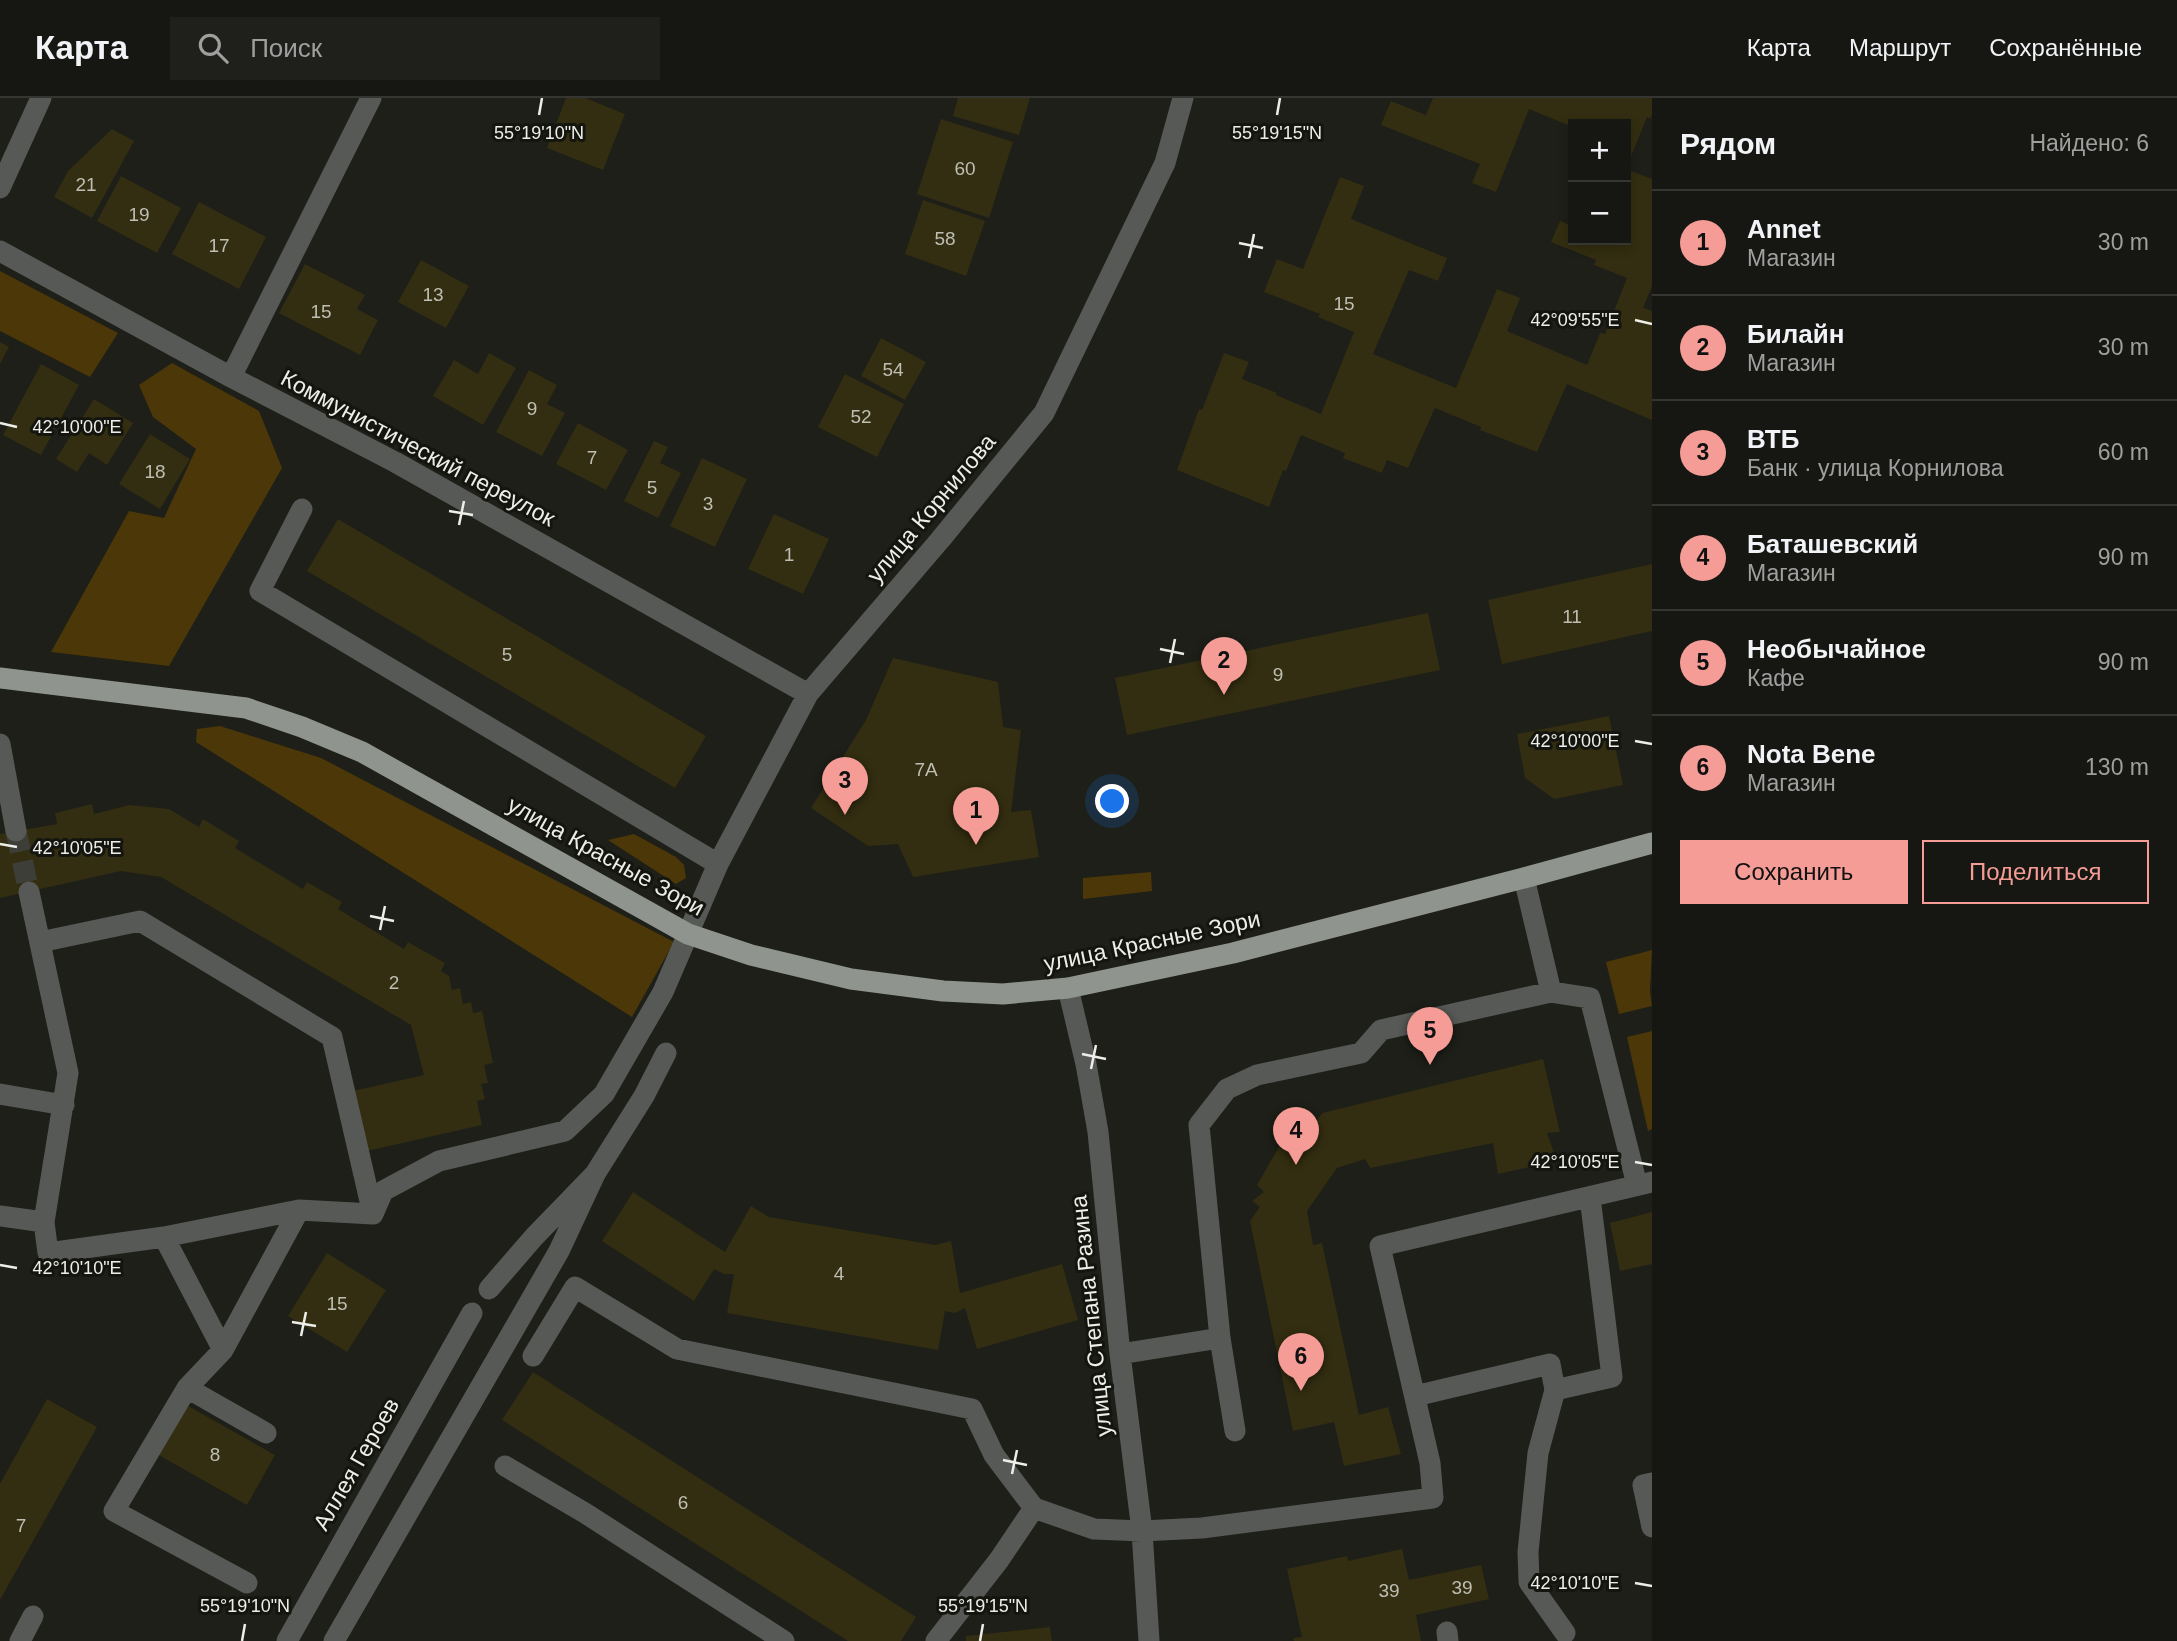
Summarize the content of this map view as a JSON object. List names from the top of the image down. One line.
{"streets":{"main road":["улица Красные Зори"],"street":["Коммунистический переулок","улица Корнилова","улица Степана Разина","Аллея Героев"]},"crossings":[["Коммунистический переулок","улица Корнилова"],["улица Корнилова","улица Красные Зори"],["улица Красные Зори","улица Степана Разина"]],"house_numbers":["60","21","19","58","17","13","15","15","54","9","52","7","18","5","3","1","11","5","9","7А","2","4","15","8","6","7","39","39"],"page":{"header":"Карта","search":"Поиск","nav":["Карта","Маршрут","Сохранённые"],"heading":["Рядом","Найдено: 6"],"map_buttons":["+","−"],"list":[{"mark":"1","name":"Annet","note":"Магазин","value":"30 m"},{"mark":"2","name":"Билайн","note":"Магазин","value":"30 m"},{"mark":"3","name":"ВТБ","note":"Банк · улица Корнилова","value":"60 m"},{"mark":"4","name":"Баташевский","note":"Магазин","value":"90 m"},{"mark":"5","name":"Необычайное","note":"Кафе","value":"90 m"},{"mark":"6","name":"Nota Bene","note":"Магазин","value":"130 m"}],"pins":["2","3","1","5","4","6"],"buttons":["Сохранить","Поделиться"]},"coordinates":["55°19'10\"N","55°19'15\"N","42°09'55\"E","42°10'00\"E","42°10'05\"E","42°10'10\"E"]}
